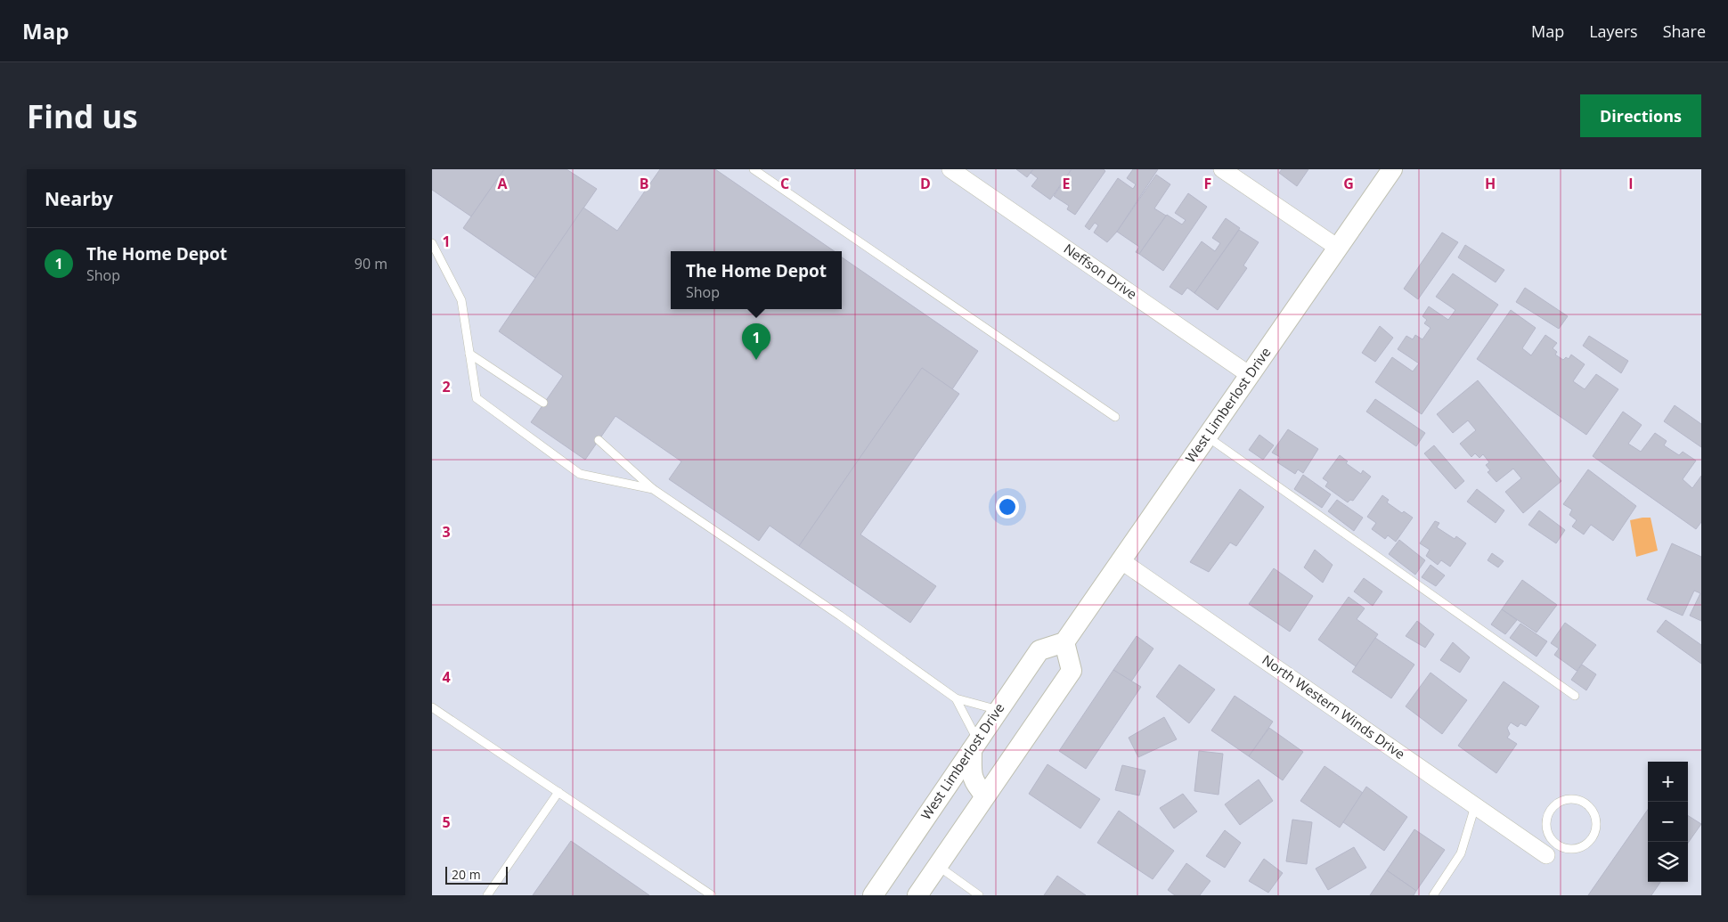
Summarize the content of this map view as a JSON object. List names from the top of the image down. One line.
{"streets":{"street":["Neffson Drive","West Limberlost Drive","North Western Winds Drive"]},"crossings":[["Neffson Drive","West Limberlost Drive"],["West Limberlost Drive","North Western Winds Drive"]],"scale_bar":"20 m","page":{"header":"Map","nav":["Map","Layers","Share"],"buttons":"Directions","title":"Find us","heading":"Nearby","list":[{"mark":"1","name":"The Home Depot","note":"Shop","value":"90 m"}],"popup":["The Home Depot","Shop"],"pins":"1","map_buttons":["+","−"],"scale":"20 m"},"grid":{"columns":["A","B","C","D","E","F","G","H","I"],"rows":["1","2","3","4","5"]}}
